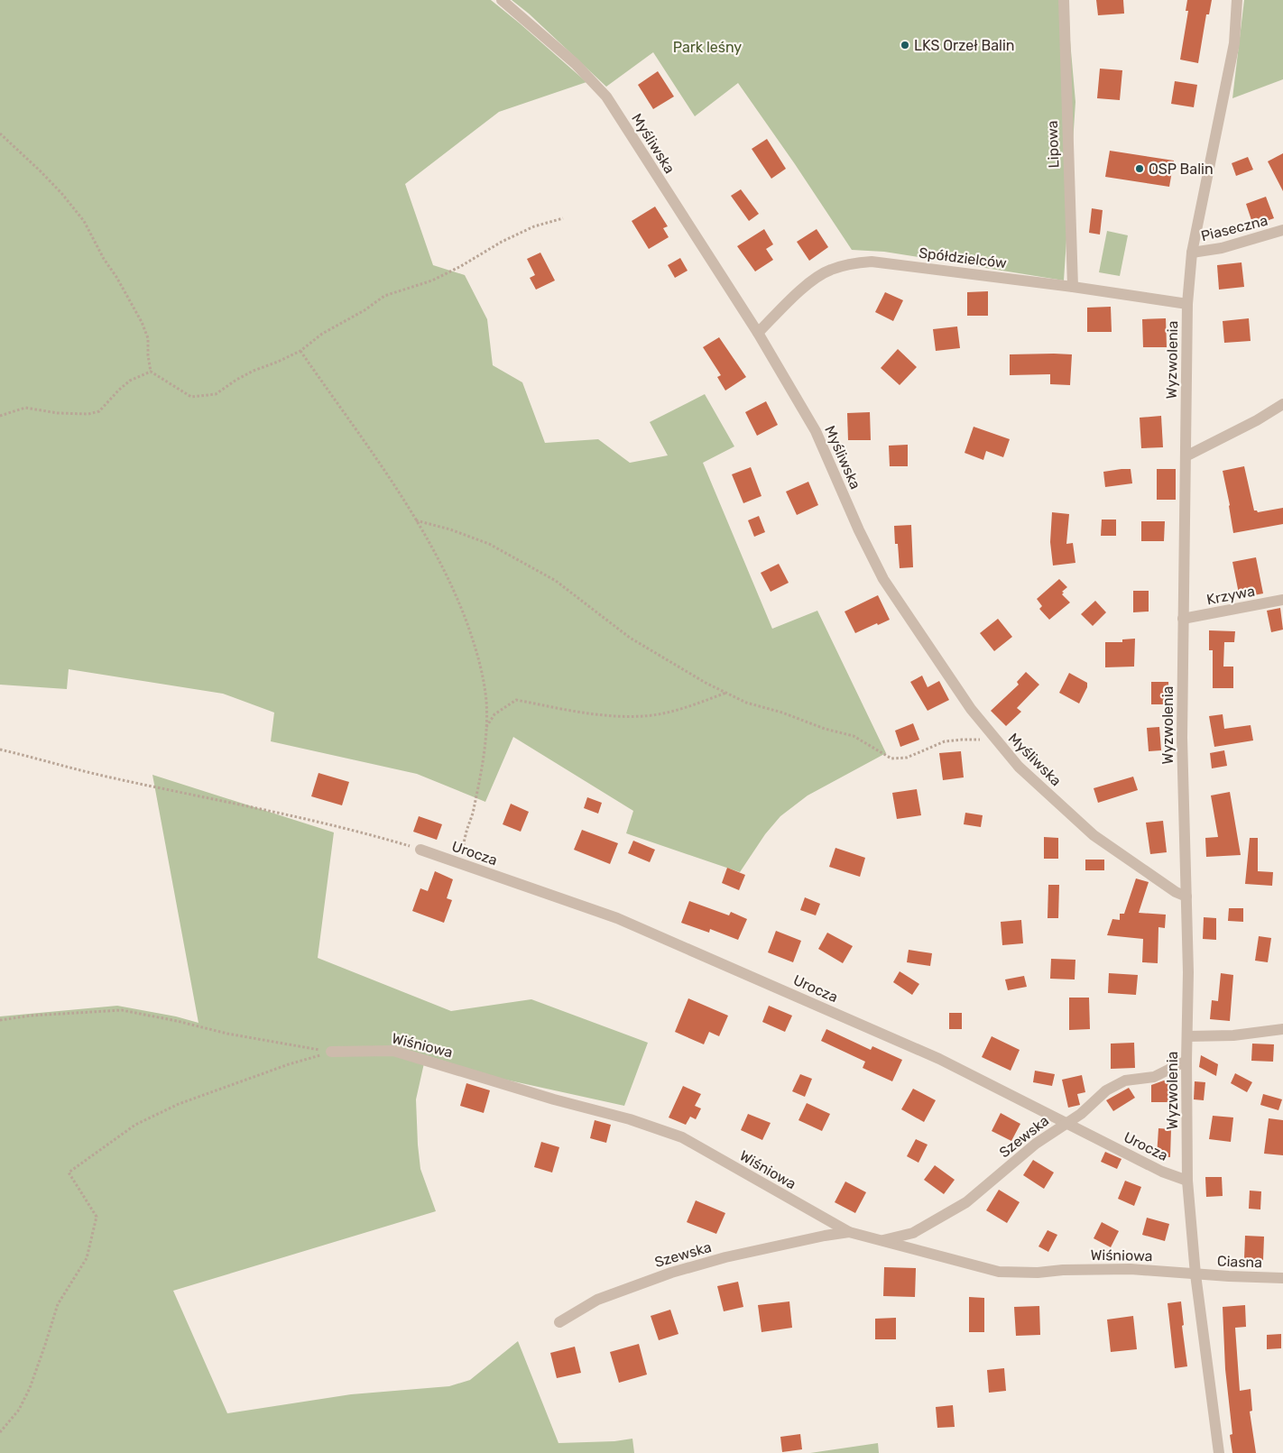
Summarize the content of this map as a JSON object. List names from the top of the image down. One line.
{"streets":{"street":["Myśliwska","Lipowa","Piaseczna","Spółdzielców","Wyzwolenia","Krzywa","Urocza","Wiśniowa","Szewska","Ciasna"]},"crossings":[["Myśliwska","Spółdzielców"],["Myśliwska","Wyzwolenia"],["Lipowa","Spółdzielców"],["Piaseczna","Wyzwolenia"],["Spółdzielców","Wyzwolenia"],["Wyzwolenia","Krzywa"],["Wyzwolenia","Urocza"],["Wyzwolenia","Wiśniowa"],["Wyzwolenia","Szewska"],["Wyzwolenia","Ciasna"],["Urocza","Szewska"],["Wiśniowa","Szewska"],["Wiśniowa","Ciasna"]],"parks":["Park leśny"],"places":["LKS Orzeł Balin","OSP Balin"]}
